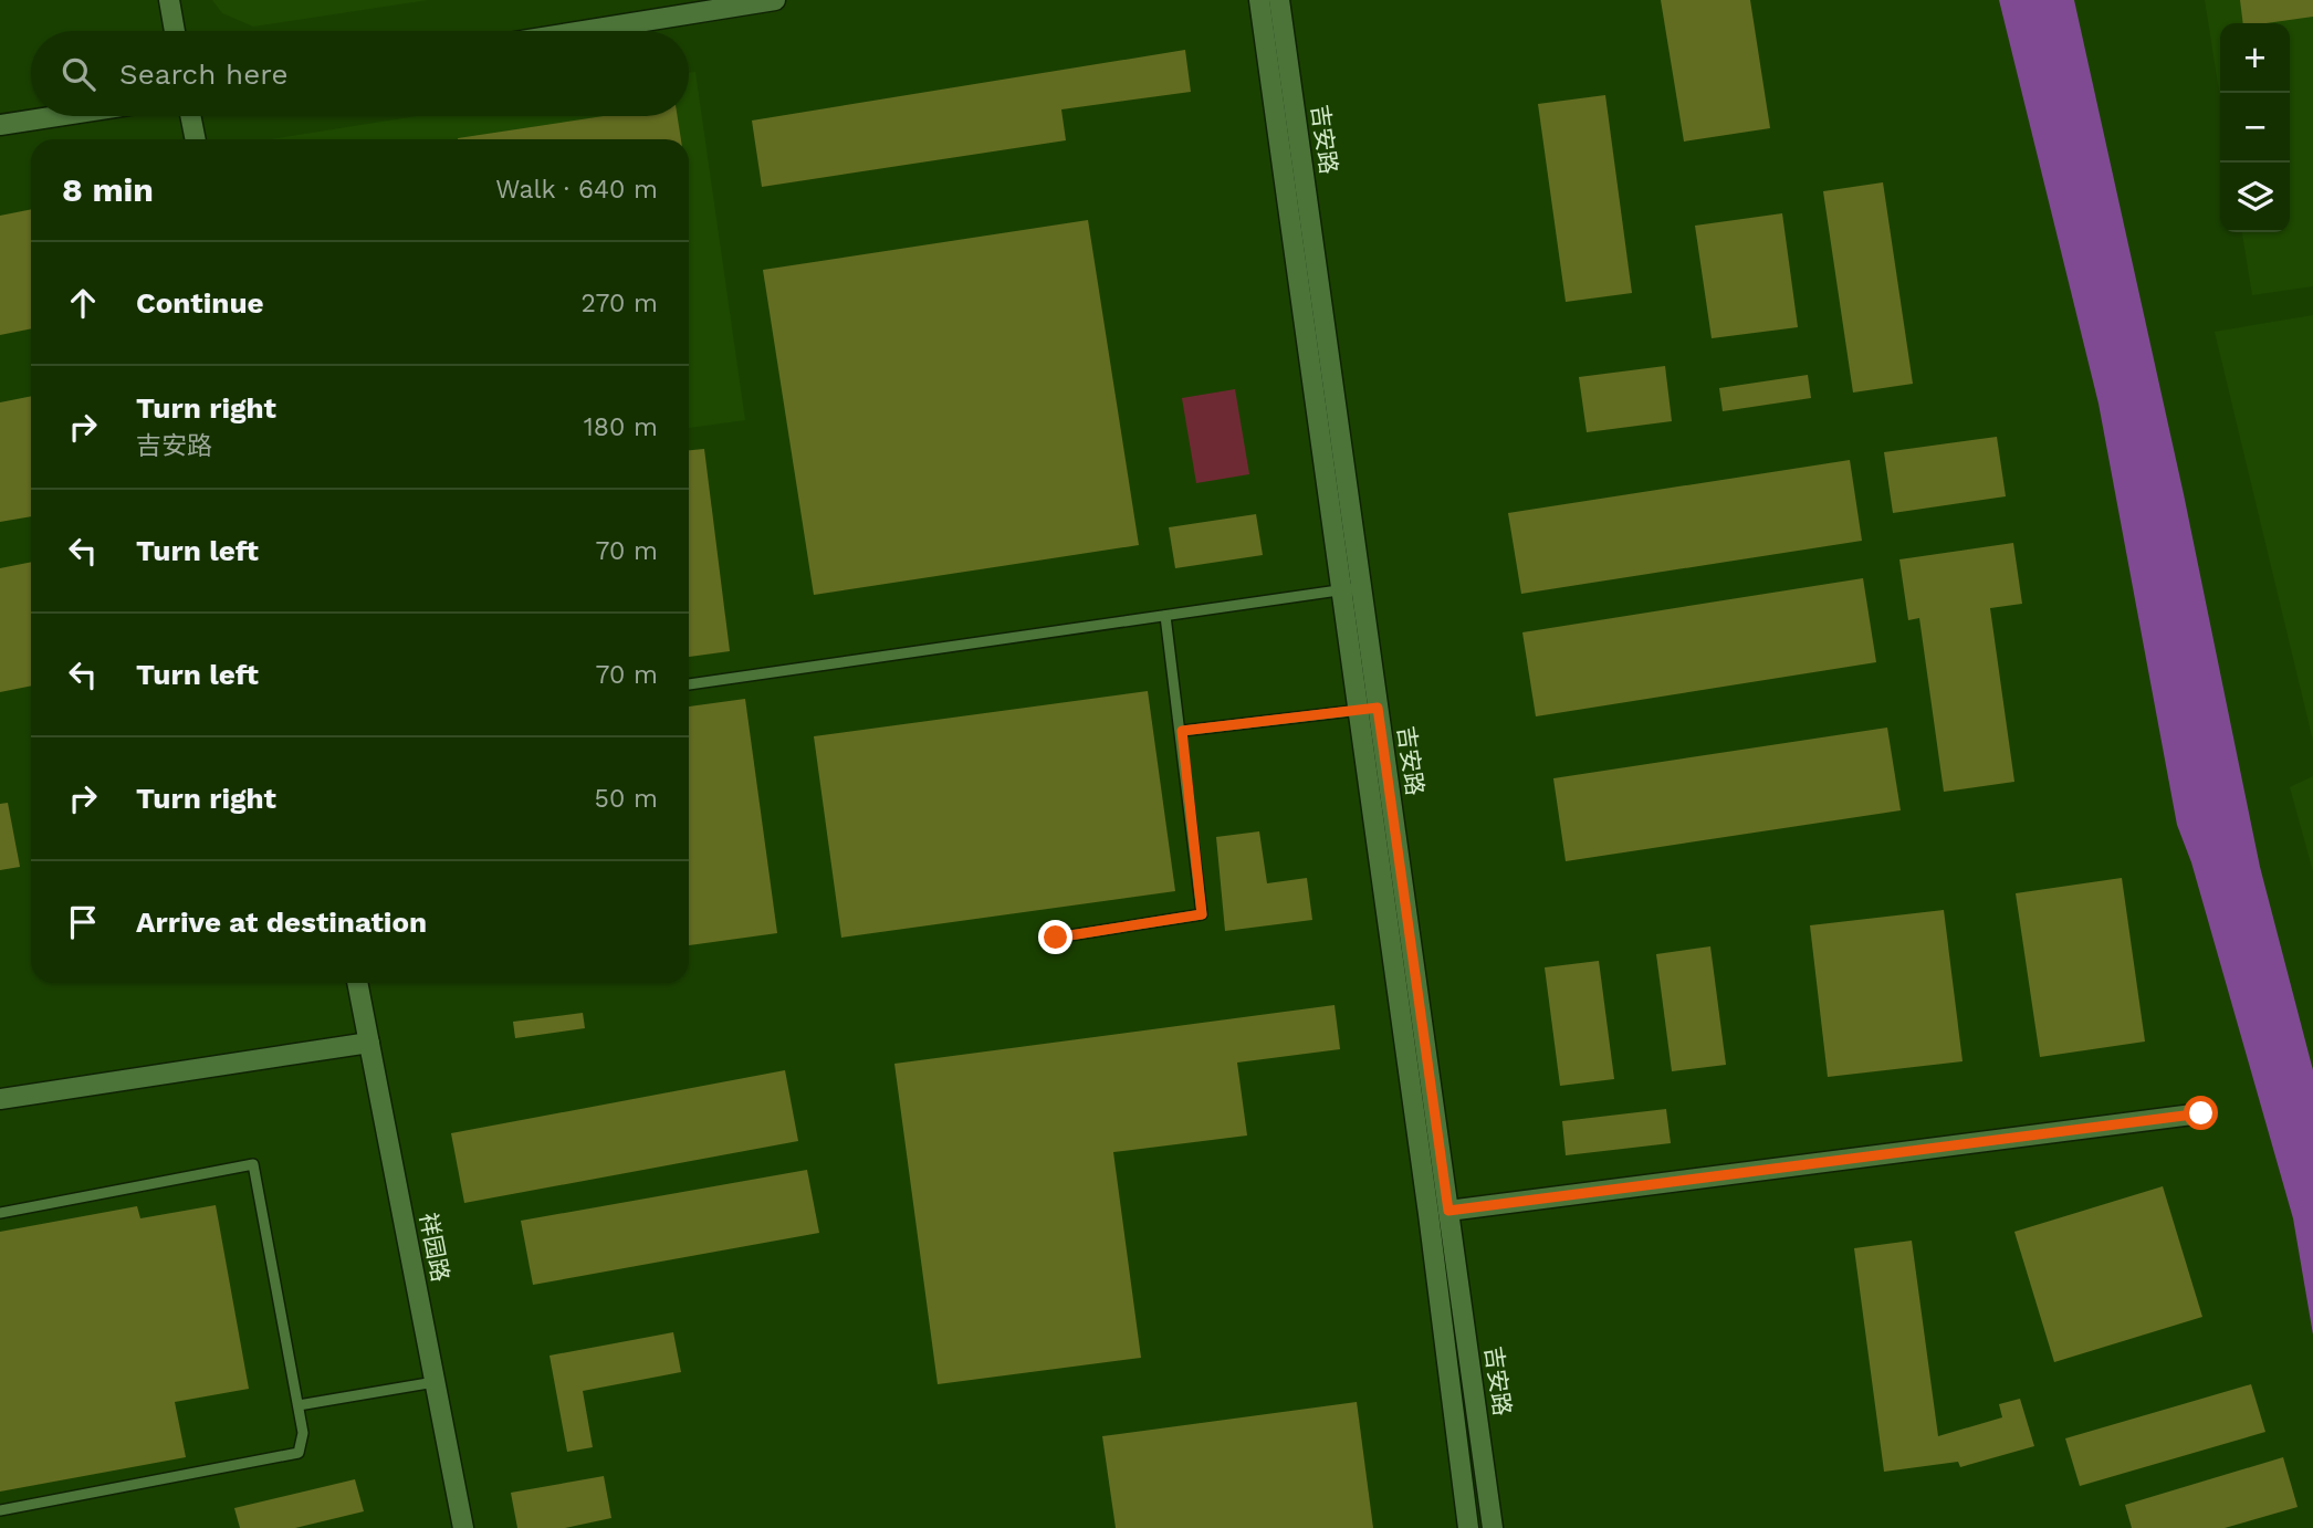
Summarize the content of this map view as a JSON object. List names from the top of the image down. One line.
{"streets":{"street":["吉安路","祥园路"]},"page":{"map_buttons":["+","−"],"search":"Search here","heading":["8 min","Walk · 640 m"],"list":[["Continue","270 m"],["Turn right","吉安路","180 m"],["Turn left","70 m"],["Turn left","70 m"],["Turn right","50 m"],"Arrive at destination"]}}
